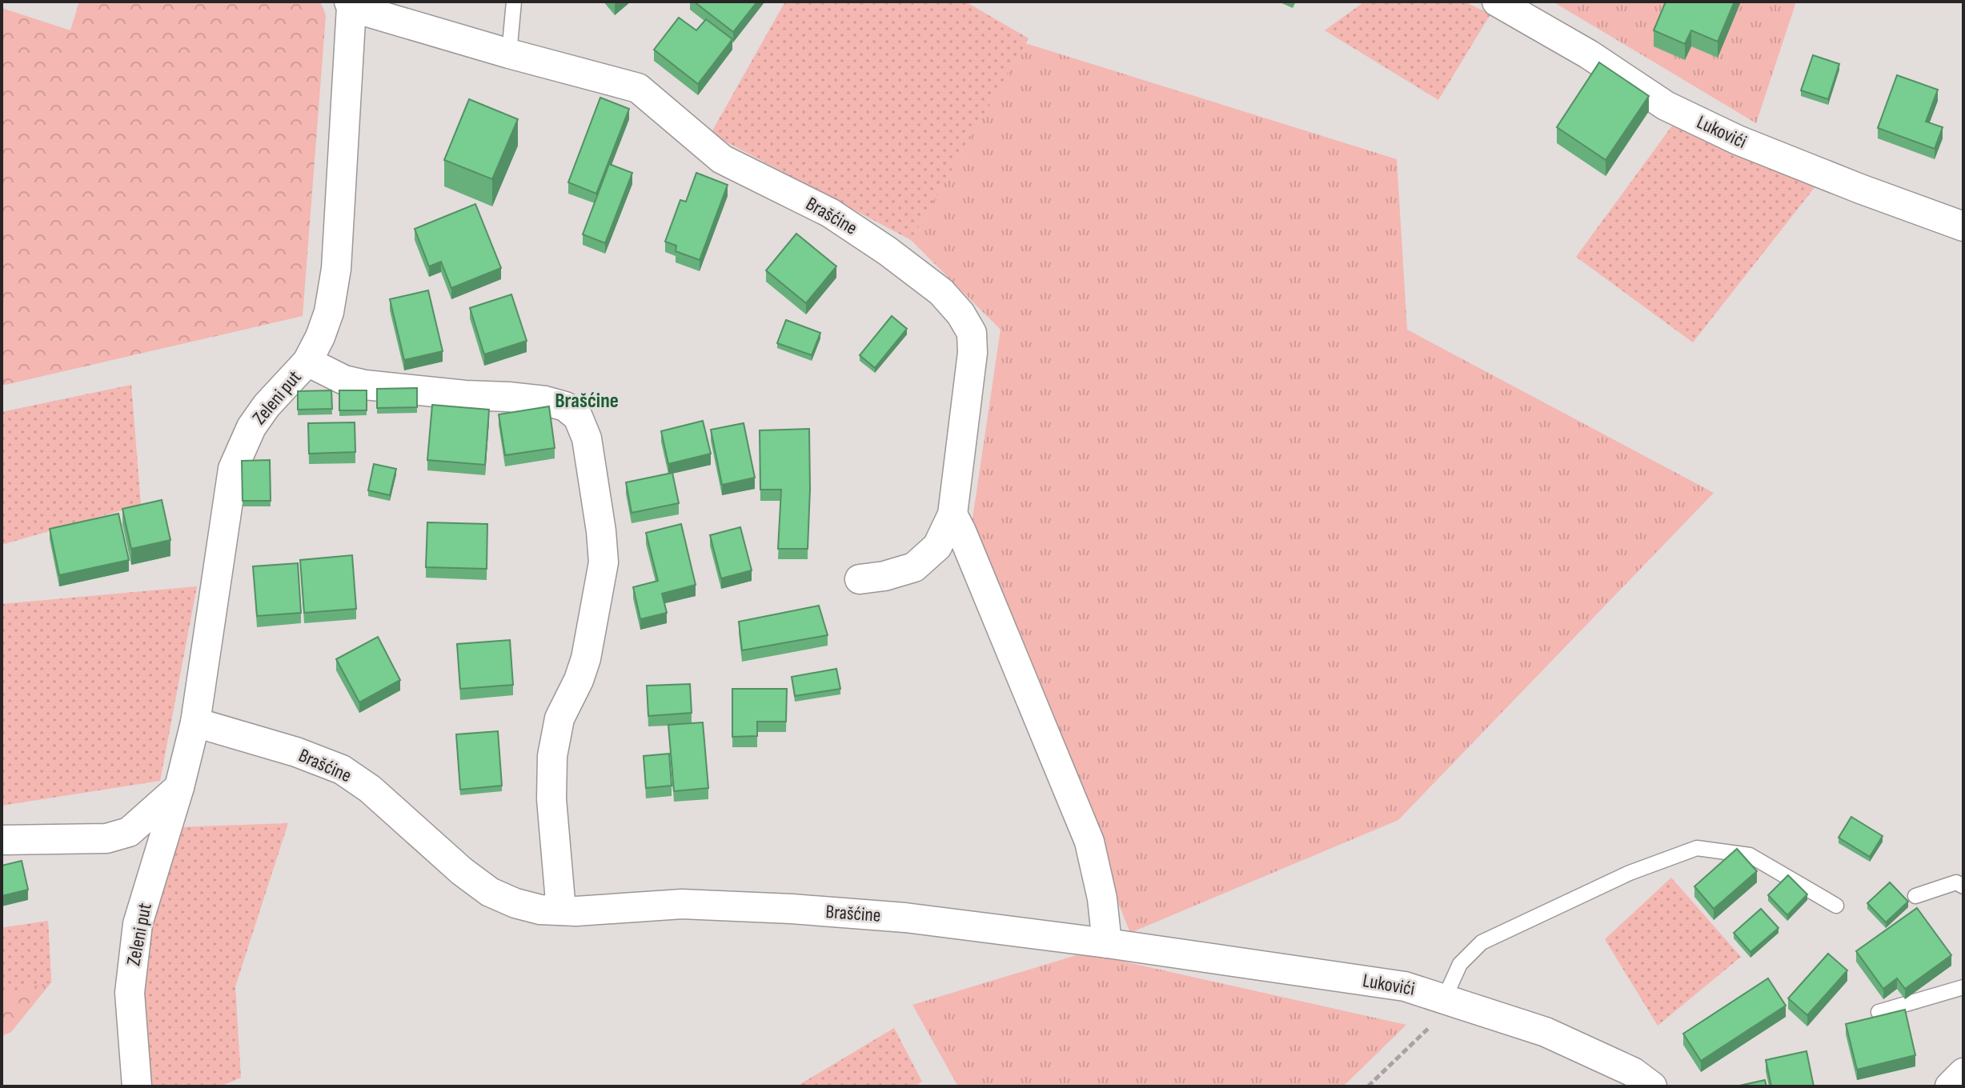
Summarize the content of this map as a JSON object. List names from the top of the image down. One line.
{"streets":{"street":["Lukovići","Brašćine","Zeleni put"]},"crossings":[["Lukovići","Brašćine"],["Brašćine","Zeleni put"]],"districts":["Brašćine"]}
